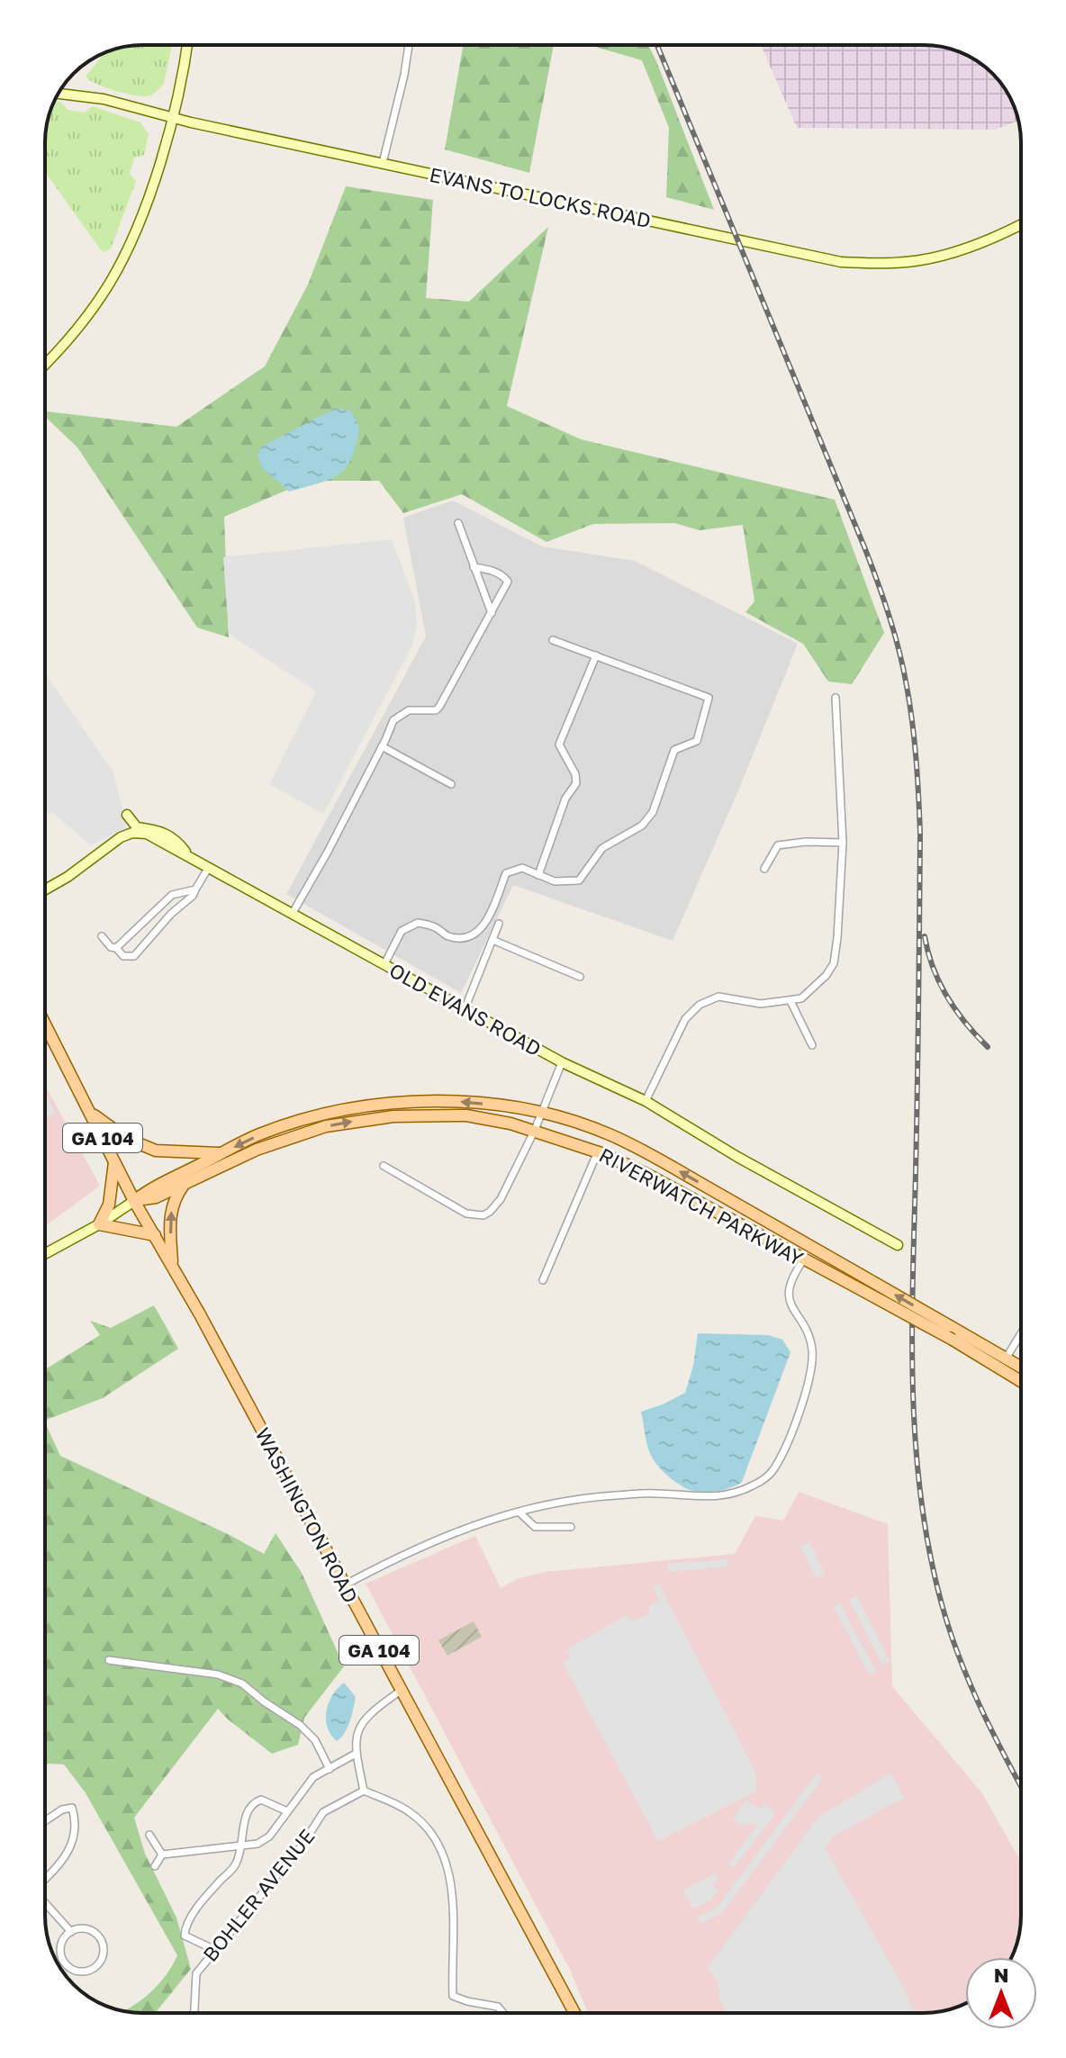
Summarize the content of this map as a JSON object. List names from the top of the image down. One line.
{"streets":{"main road":["GA 104","RIVERWATCH PARKWAY","WASHINGTON ROAD"],"street":["EVANS TO LOCKS ROAD","OLD EVANS ROAD","BOHLER AVENUE"]},"crossings":[["RIVERWATCH PARKWAY","WASHINGTON ROAD"]],"north":"top"}
